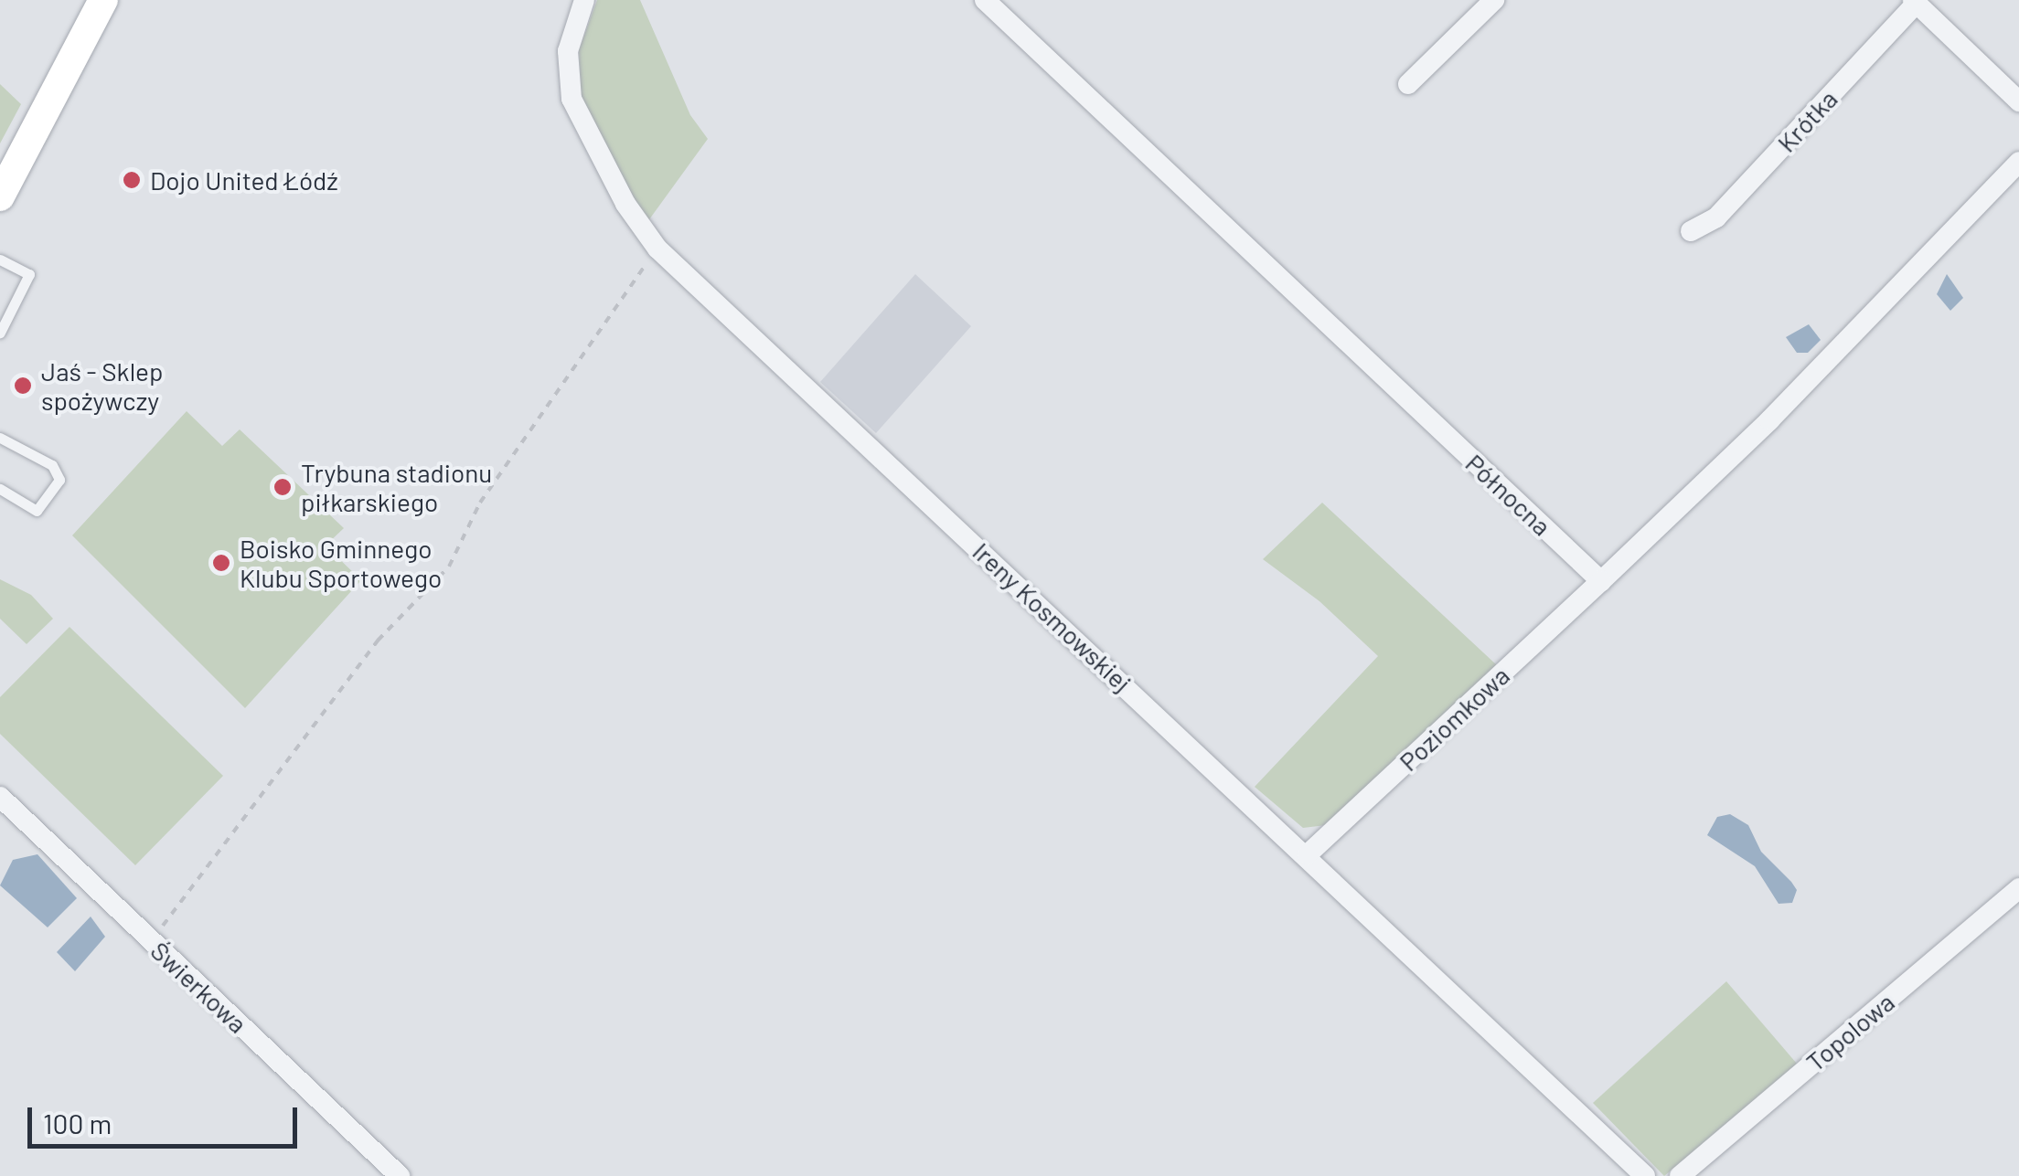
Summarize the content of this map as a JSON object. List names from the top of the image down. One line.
{"streets":{"street":["Krótka","Północna","Ireny Kosmowskiej","Poziomkowa","Świerkowa","Topolowa"]},"crossings":[["Północna","Poziomkowa"],["Ireny Kosmowskiej","Poziomkowa"]],"places":["Dojo United Łódź","Jaś - Sklep spożywczy","Trybuna stadionu piłkarskiego","Boisko Gminnego Klubu Sportowego"],"scale_bar":"100 m"}
